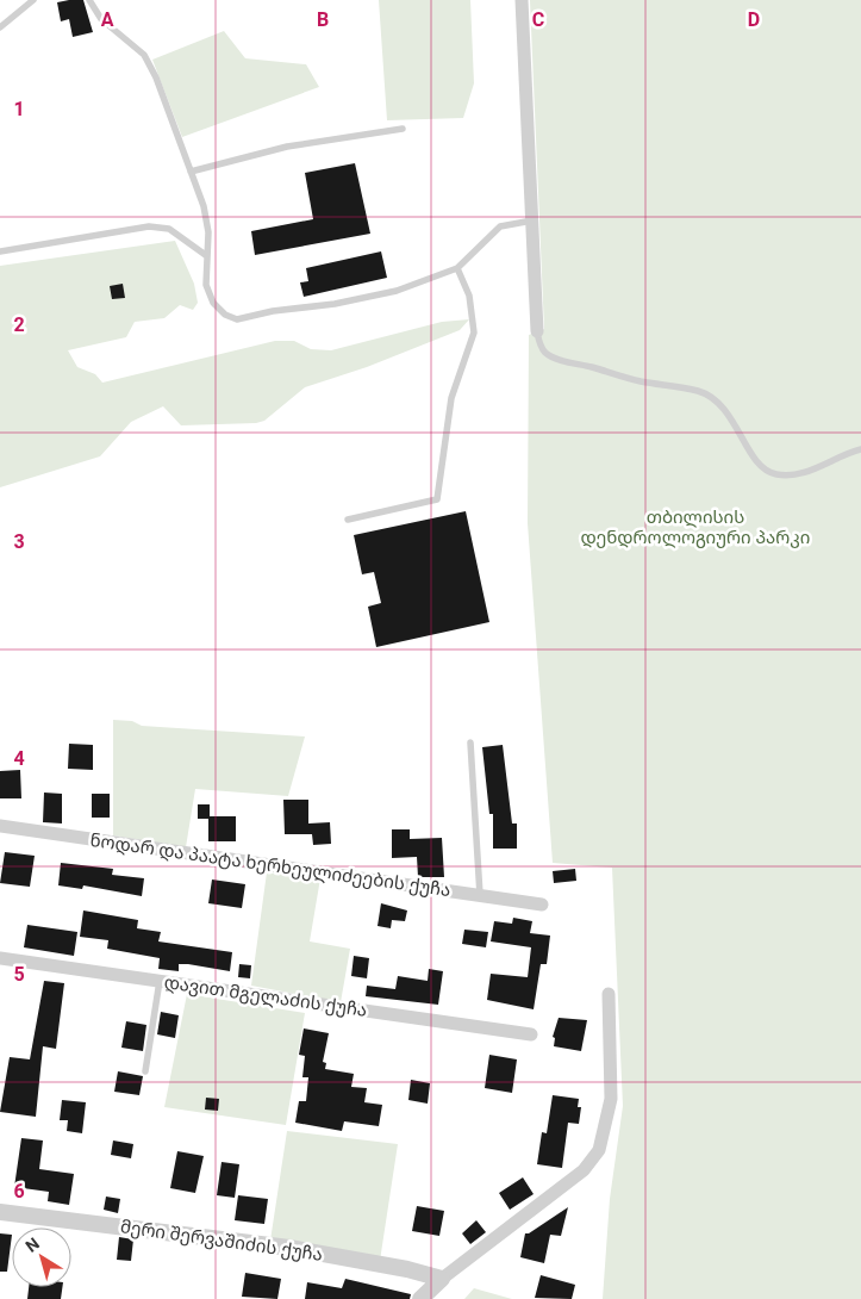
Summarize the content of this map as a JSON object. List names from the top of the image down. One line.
{"streets":{"street":["ნოდარ და პაატა ხერხეულიძეების ქუჩა","დავით მგელაძის ქუჩა","მერი შერვაშიძის ქუჩა"]},"parks":["თბილისის დენდროლოგიური პარკი"],"north":"top left","grid":{"columns":["A","B","C","D"],"rows":["1","2","3","4","5","6"]}}
